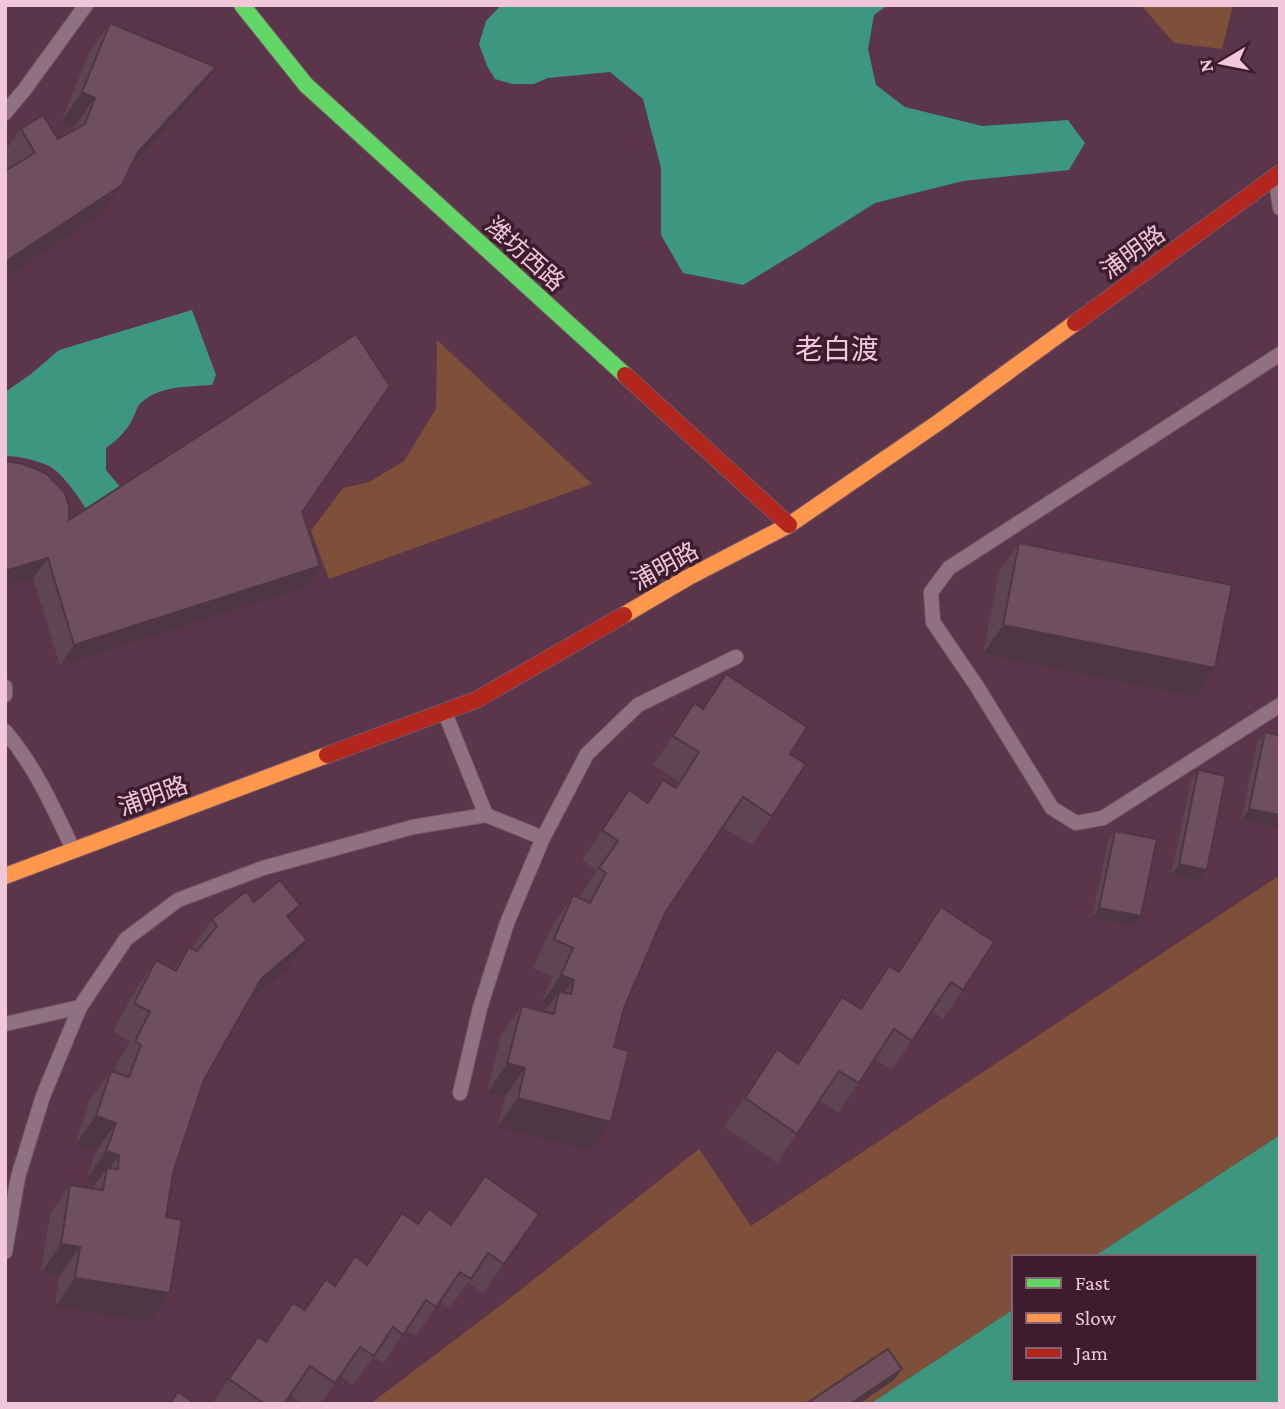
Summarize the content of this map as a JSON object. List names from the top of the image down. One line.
{"streets":{"main road":["浦明路","潍坊西路"]},"crossings":[["浦明路","潍坊西路"]],"districts":["老白渡"],"legend":["Fast","Slow","Jam"],"north":"left"}
